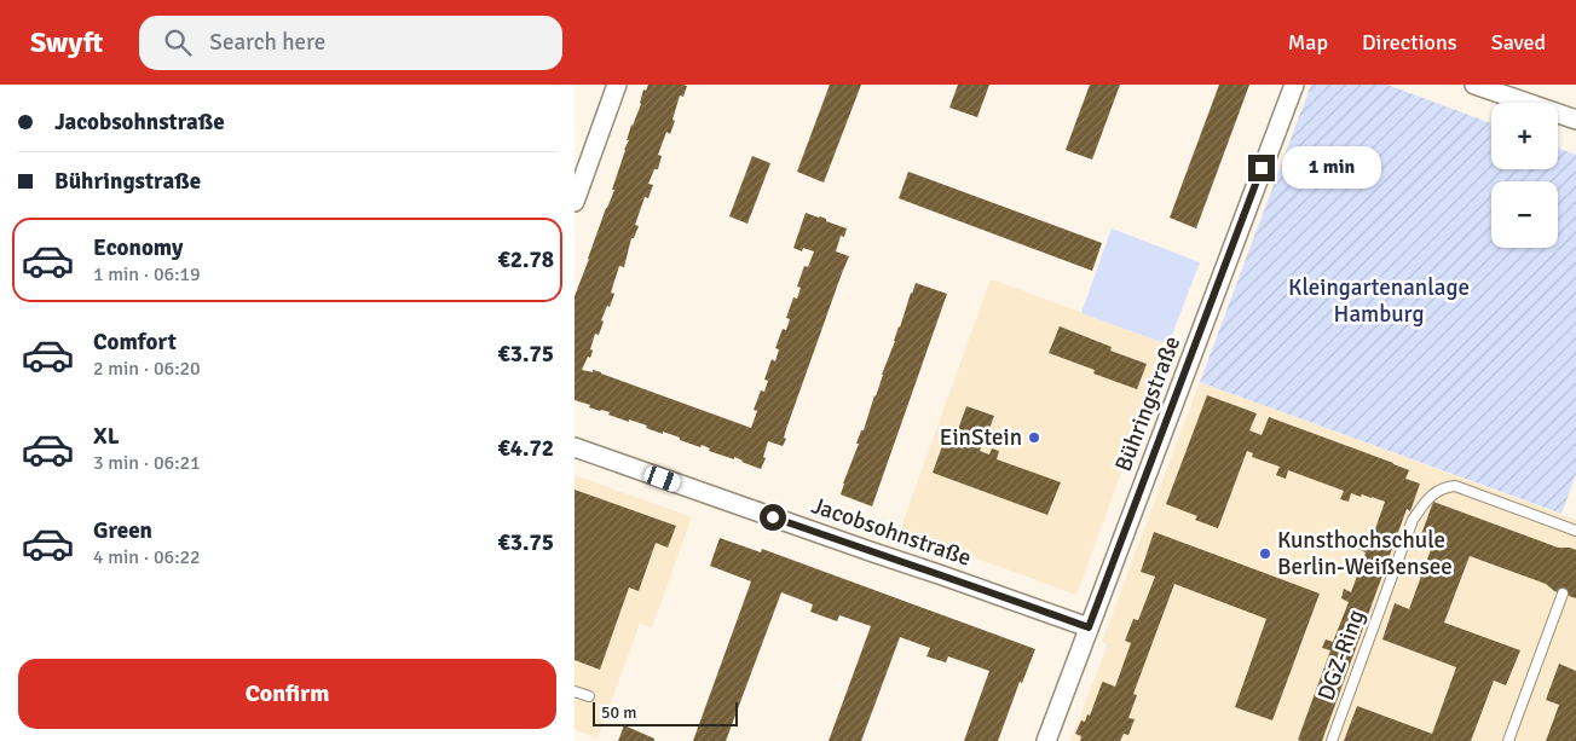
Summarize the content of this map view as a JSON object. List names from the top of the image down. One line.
{"streets":{"street":["Bühringstraße","Jacobsohnstraße"],"lane":["DGZ-Ring"]},"crossings":[["Bühringstraße","Jacobsohnstraße"]],"parks":["Kleingartenanlage Hamburg"],"places":["EinStein","Kunsthochschule Berlin-Weißensee"],"scale_bar":"50 m","page":{"header":"Swyft","search":"Search here","nav":["Map","Directions","Saved"],"banner":["Jacobsohnstraße","Bühringstraße"],"map_buttons":["+","−"],"bubble":"1 min","list":[{"name":"Economy","note":"1 min · 06:19","value":"€2.78"},{"name":"Comfort","note":"2 min · 06:20","value":"€3.75"},{"name":"XL","note":"3 min · 06:21","value":"€4.72"},{"name":"Green","note":"4 min · 06:22","value":"€3.75"}],"buttons":"Confirm","scale":"50 m"}}
